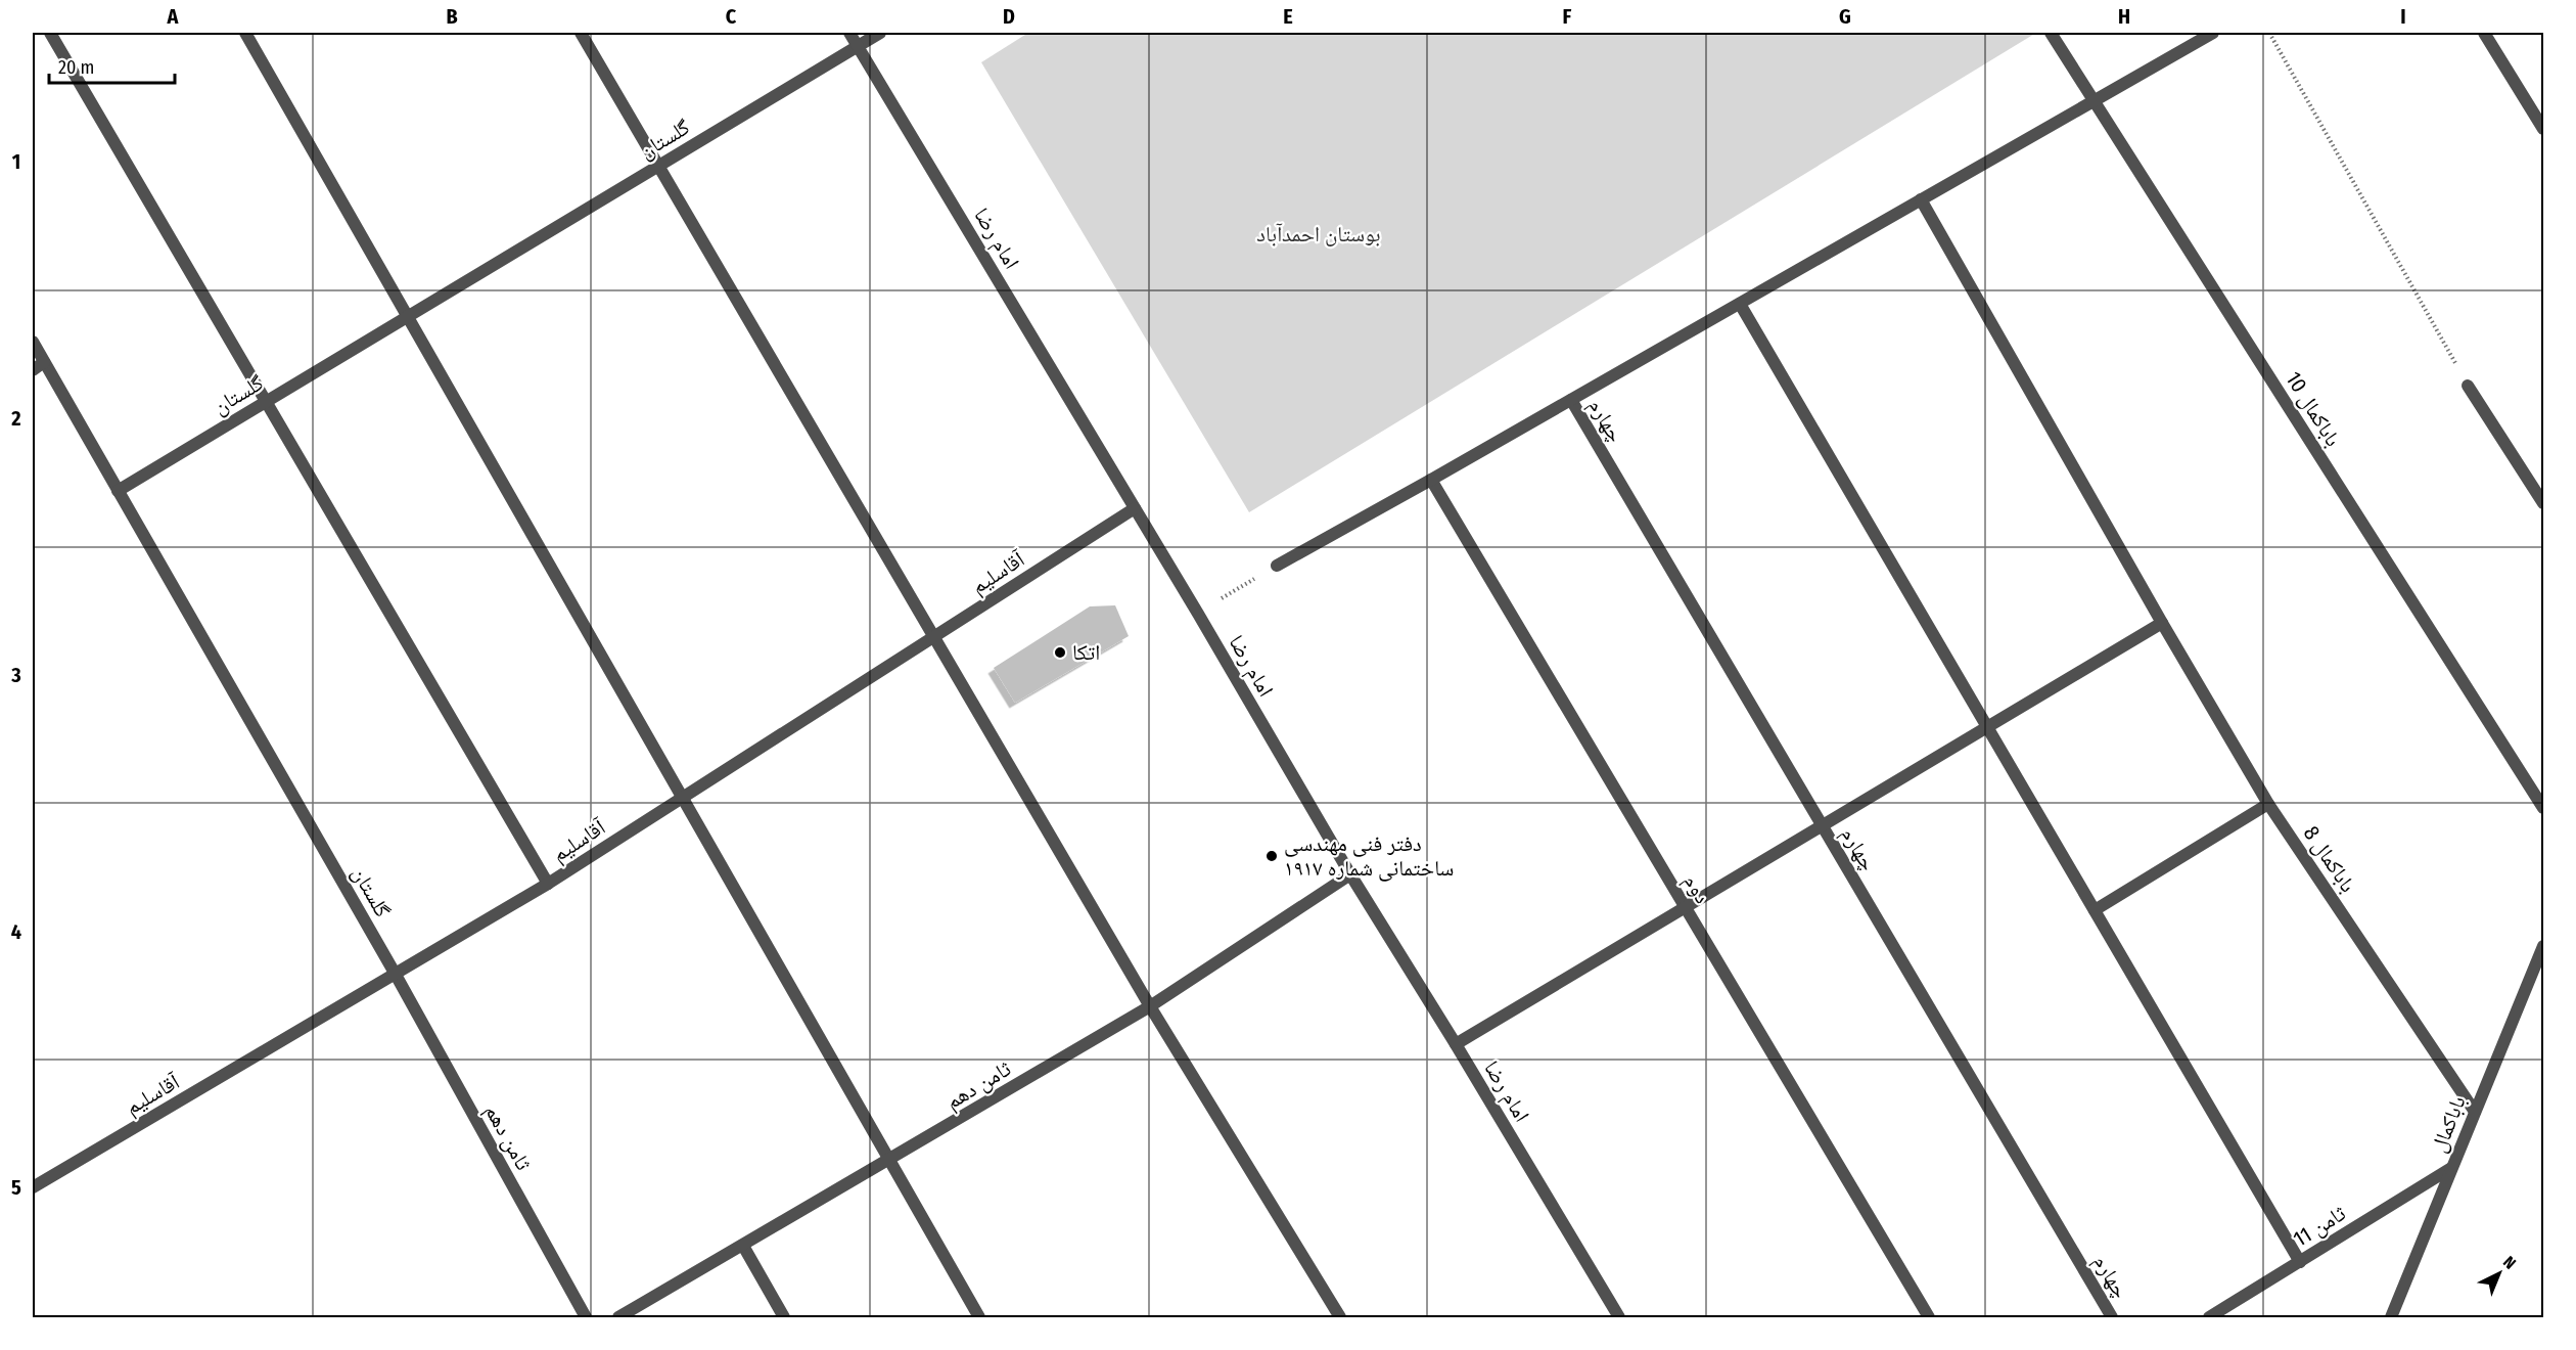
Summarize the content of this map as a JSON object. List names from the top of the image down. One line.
{"streets":{"street":["گلستان","امام رضا","باباکمال 10","چهارم","آقاسلیم","باباکمال 8","دوم","ثامن دهم","باباکمال","ثامن 11"]},"crossings":[["گلستان","امام رضا"],["گلستان","آقاسلیم"],["گلستان","ثامن دهم"],["امام رضا","آقاسلیم"],["امام رضا","ثامن دهم"],["آقاسلیم","ثامن دهم"],["باباکمال 8","باباکمال"],["باباکمال","ثامن 11"]],"parks":["بوستان احمدآباد"],"places":["اتکا","دفتر فنی مهندسی ساختمانی شماره ۱۹۱۷"],"scale_bar":"20 m","north":"top right","grid":{"columns":["A","B","C","D","E","F","G","H","I"],"rows":["1","2","3","4","5"]}}
